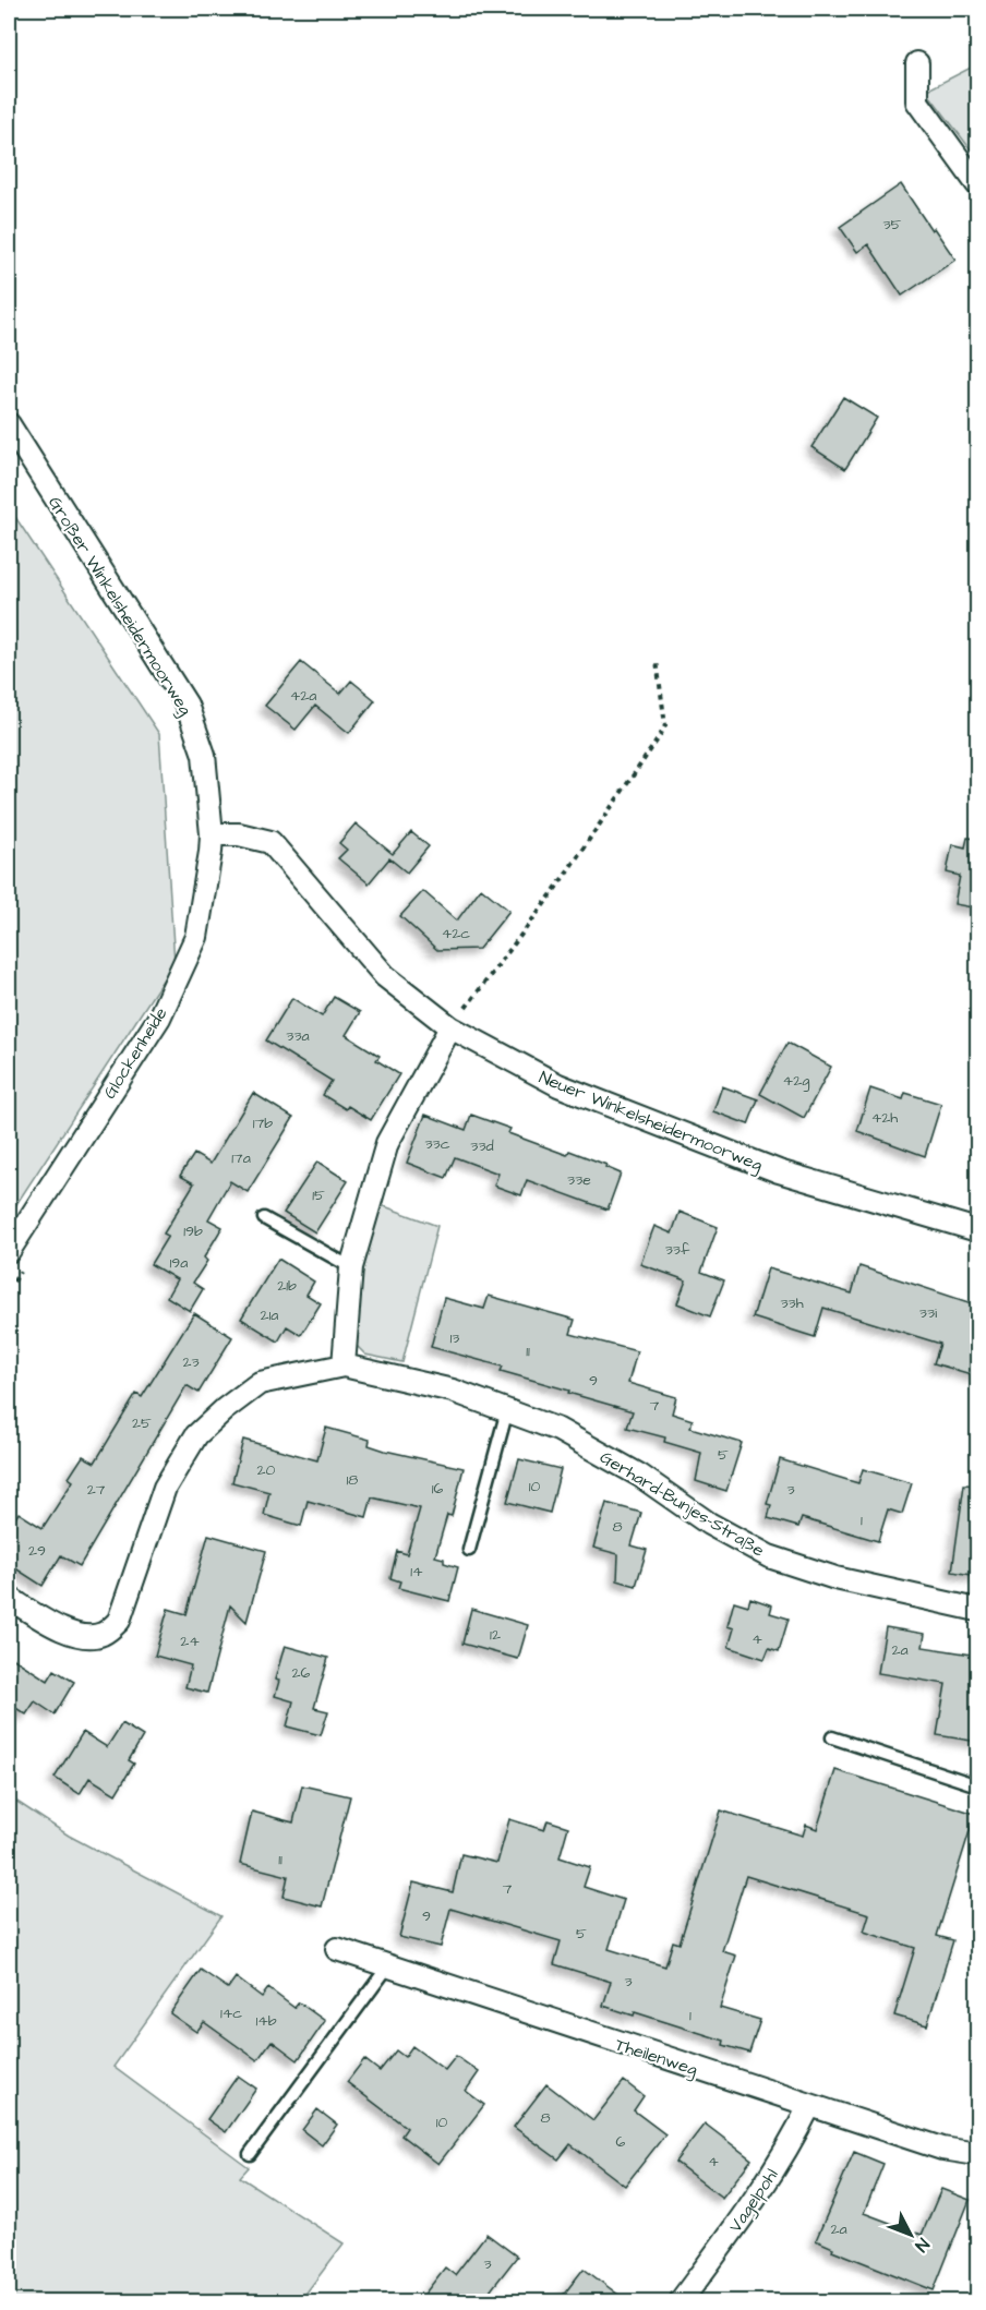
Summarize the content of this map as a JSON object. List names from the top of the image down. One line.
{"streets":{"street":["Großer Winkelsheidermoorweg","Glockenheide","Neuer Winkelsheidermoorweg","Gerhard-Bunjes-Straße","Theilenweg","Vagelpohl"]},"crossings":[["Großer Winkelsheidermoorweg","Glockenheide"],["Großer Winkelsheidermoorweg","Neuer Winkelsheidermoorweg"],["Glockenheide","Neuer Winkelsheidermoorweg"],["Theilenweg","Vagelpohl"]],"house_numbers":["35","42a","42c","33a","42g","42h","17b","33c","33d","17a","33e","15","19b","33f","19a","21b","33h","33i","21a","13","11","23","9","7","25","5","20","18","10","16","27","3","1","8","29","14","12","4","24","2a","26","11","7","9","5","3","14c","1","14b","8","10","6","4","2a","3"],"north":"bottom right"}
